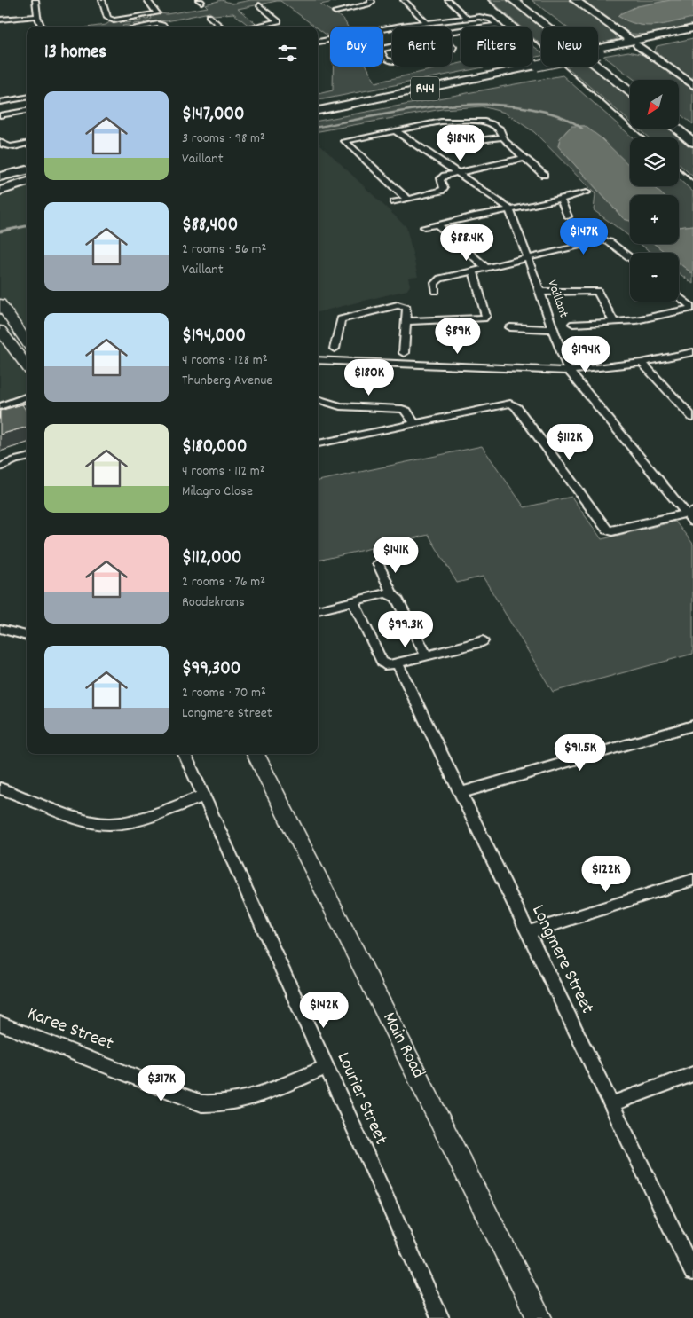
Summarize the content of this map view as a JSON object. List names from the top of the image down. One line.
{"streets":{"main road":["R44","Main Road"],"street":["Vaillant","Longmere Street","Karee Street","Lourier Street"]},"crossings":[["Karee Street","Lourier Street"]],"north":"bottom left","page":{"chip":["Buy","Rent","Filters","New"],"heading":"13 homes","map_buttons":["+","−"],"list":[{"name":"$147,000","note":"3 rooms · 98 m² · Vaillant"},{"name":"$88,400","note":"2 rooms · 56 m² · Vaillant"},{"name":"$194,000","note":"4 rooms · 128 m² · Thunberg Avenue"},{"name":"$180,000","note":"4 rooms · 112 m² · Milagro Close"},{"name":"$112,000","note":"2 rooms · 76 m² · Roodekrans"},{"name":"$99,300","note":"2 rooms · 70 m² · Longmere Street"}],"price":["$184K","$147K","$88.4K","$89K","$194K","$180K","$112K","$141K","$99.3K","$91.5K","$122K","$142K","$317K"]}}
